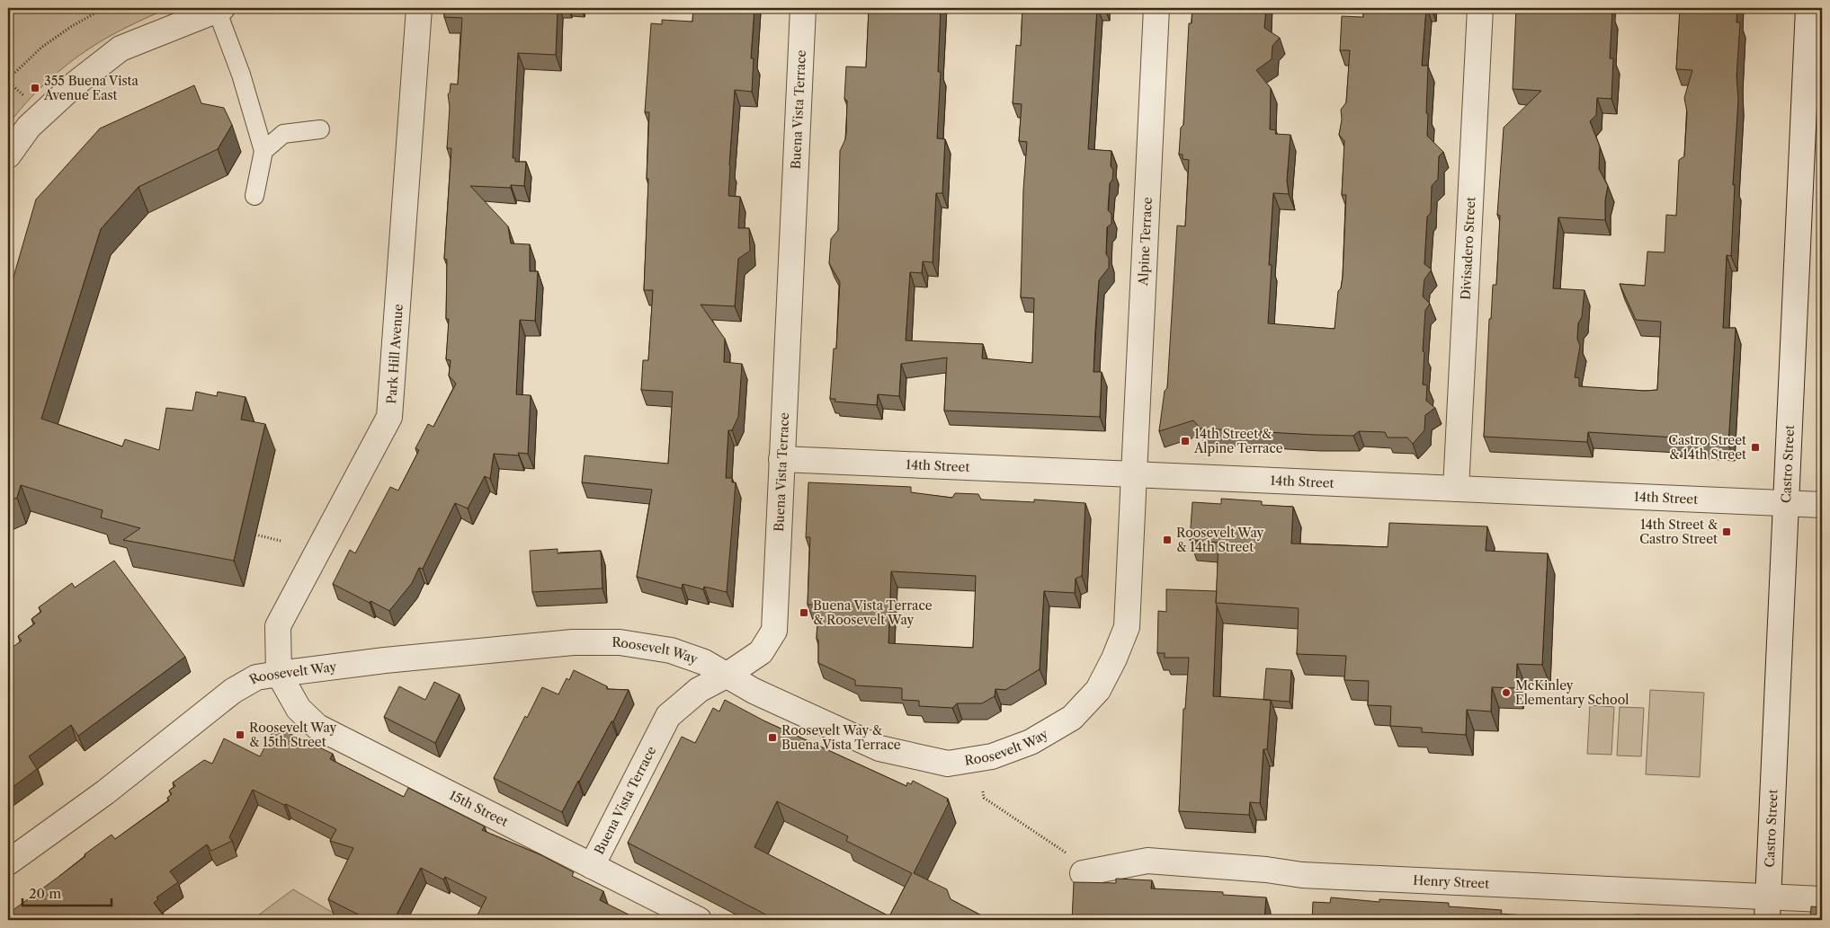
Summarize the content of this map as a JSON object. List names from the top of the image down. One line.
{"streets":{"street":["Buena Vista Terrace","Alpine Terrace","Divisadero Street","Park Hill Avenue","Castro Street","14th Street","Roosevelt Way","15th Street","Henry Street"]},"crossings":[["Buena Vista Terrace","14th Street"],["Buena Vista Terrace","Roosevelt Way"],["Buena Vista Terrace","15th Street"],["Alpine Terrace","14th Street"],["Alpine Terrace","Roosevelt Way"],["Divisadero Street","14th Street"],["Park Hill Avenue","Roosevelt Way"],["Park Hill Avenue","15th Street"],["Castro Street","14th Street"],["Castro Street","Henry Street"],["14th Street","Roosevelt Way"],["Roosevelt Way","15th Street"]],"places":{"transit":["355 Buena Vista Avenue East","14th Street & Alpine Terrace","Castro Street & 14th Street","14th Street & Castro Street","Roosevelt Way & 14th Street","Buena Vista Terrace & Roosevelt Way","Roosevelt Way & 15th Street","Roosevelt Way & Buena Vista Terrace"],"other":["McKinley Elementary School"]},"scale_bar":"20 m"}
